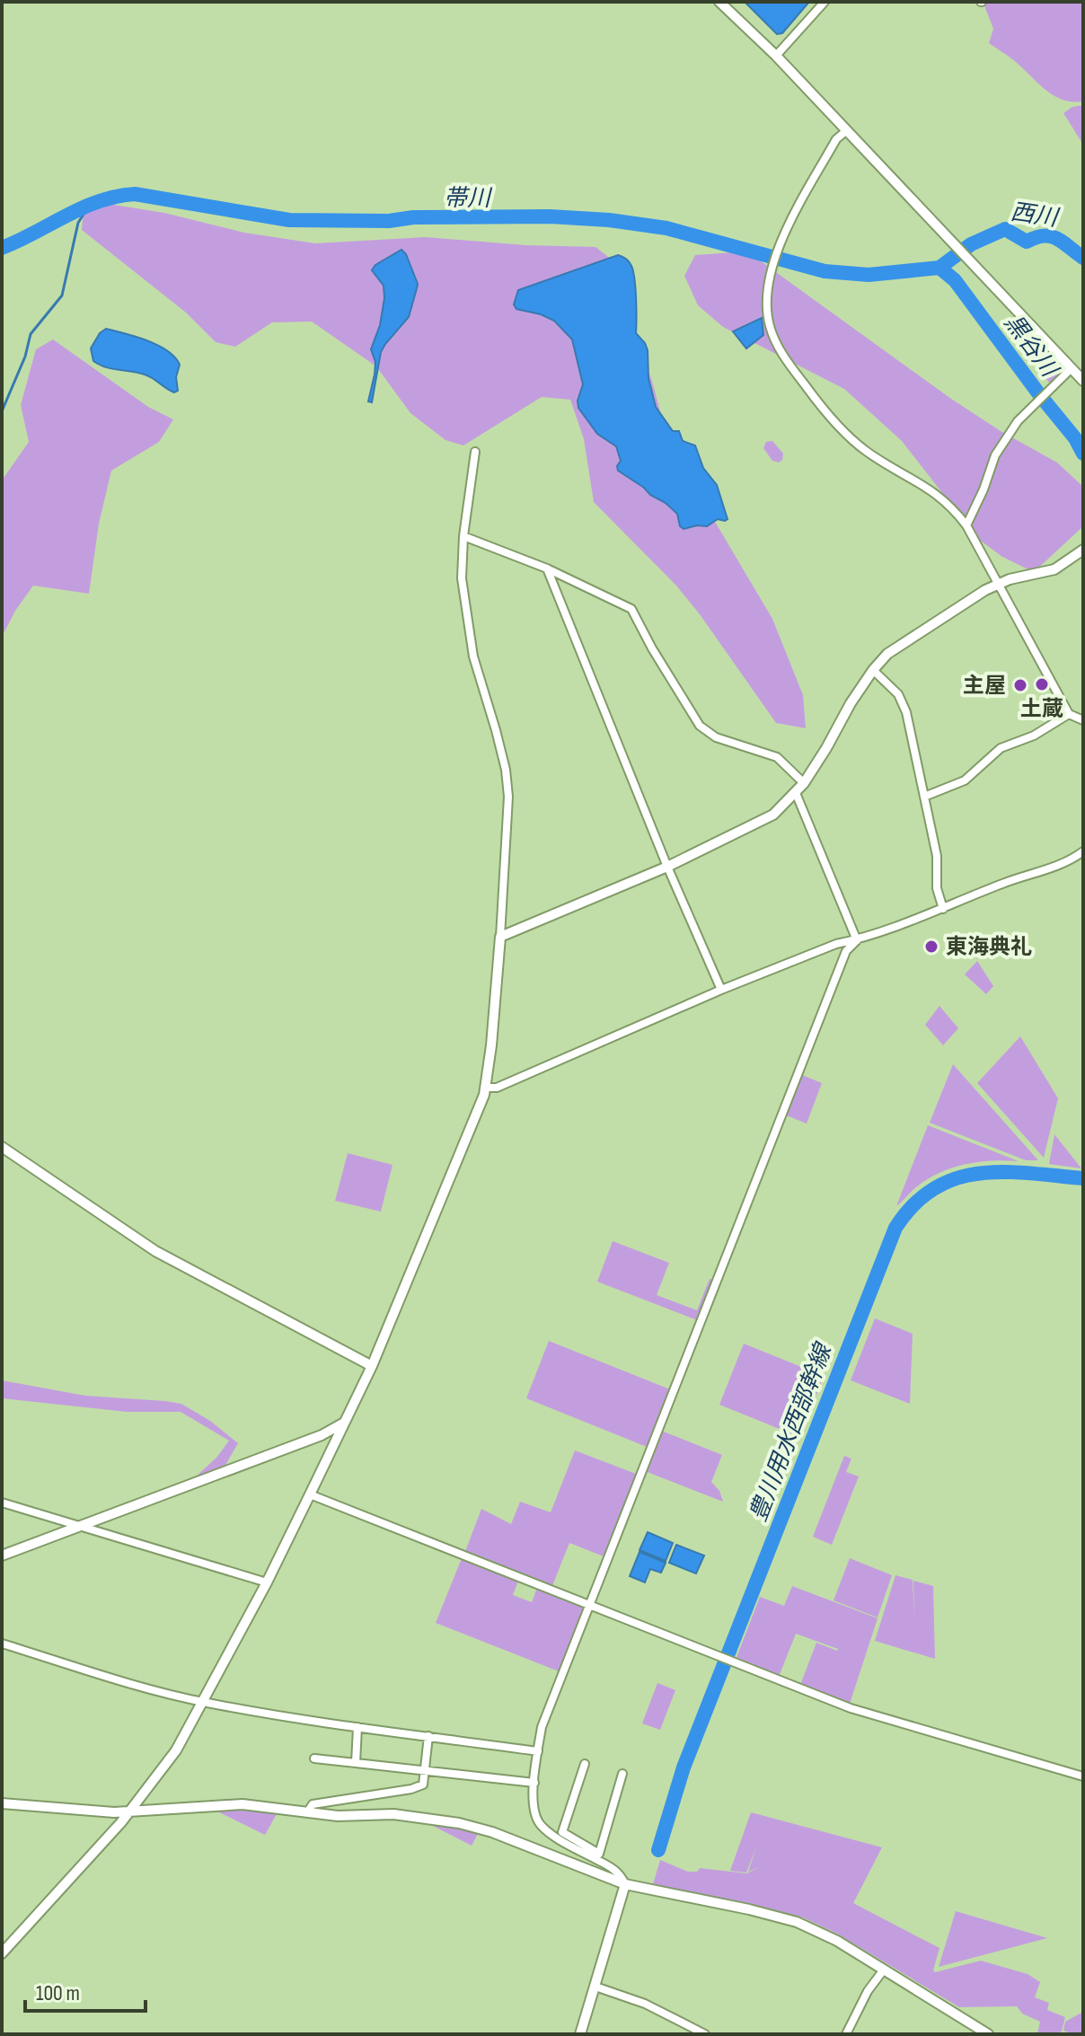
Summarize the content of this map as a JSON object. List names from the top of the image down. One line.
{"water":["帯川","西川","黒谷川","豊川用水西部幹線"],"places":["土蔵","主屋","東海典礼"],"scale_bar":"100 m"}
